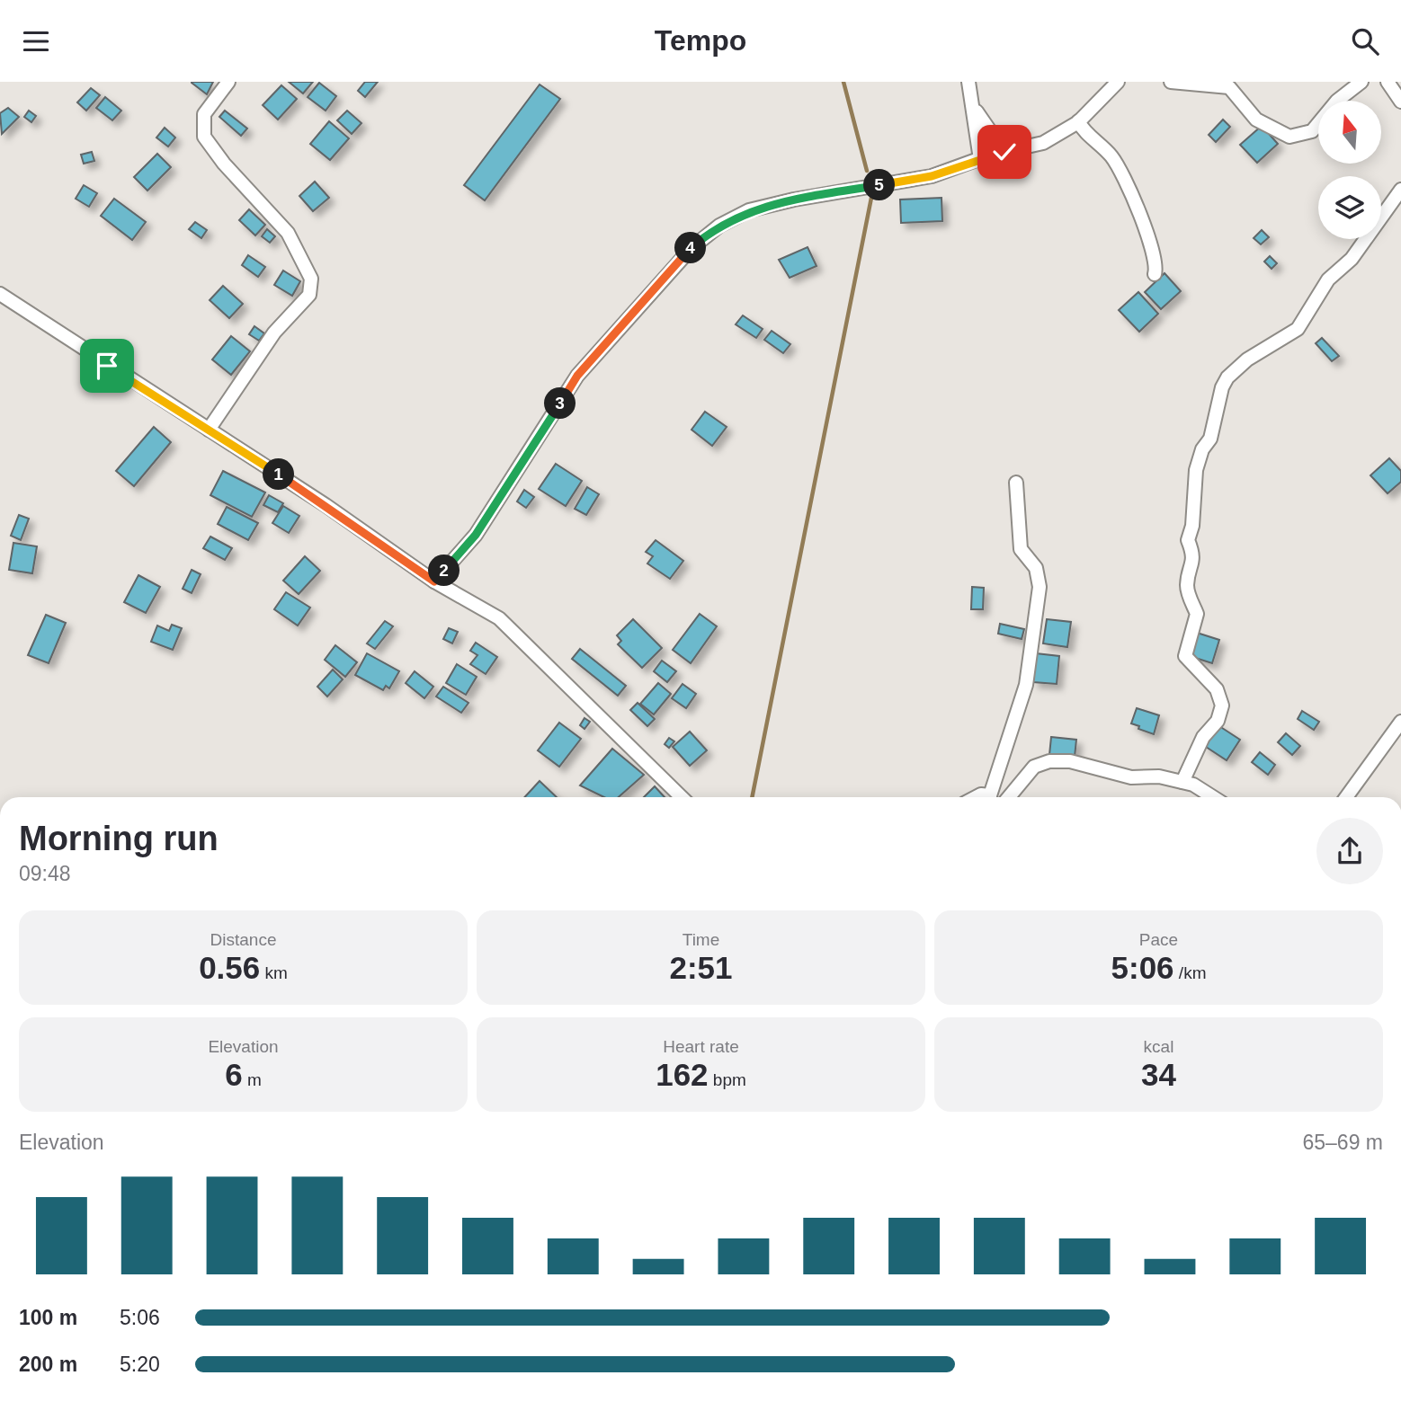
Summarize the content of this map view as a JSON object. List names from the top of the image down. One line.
{"north":"top","page":{"header":"Tempo","pins":["5","4","3","1","2"],"heading":["Morning run","09:48"],"stats":[["Distance","0.56 km"],["Time","2:51"],["Pace","5:06 /km"],["Elevation","6 m"],["Heart rate","162 bpm"],["kcal","34"]],"chart":["Elevation","65–69 m"],"list":[{"name":"100 m","note":"5:06"},{"name":"200 m","note":"5:20"}]}}
